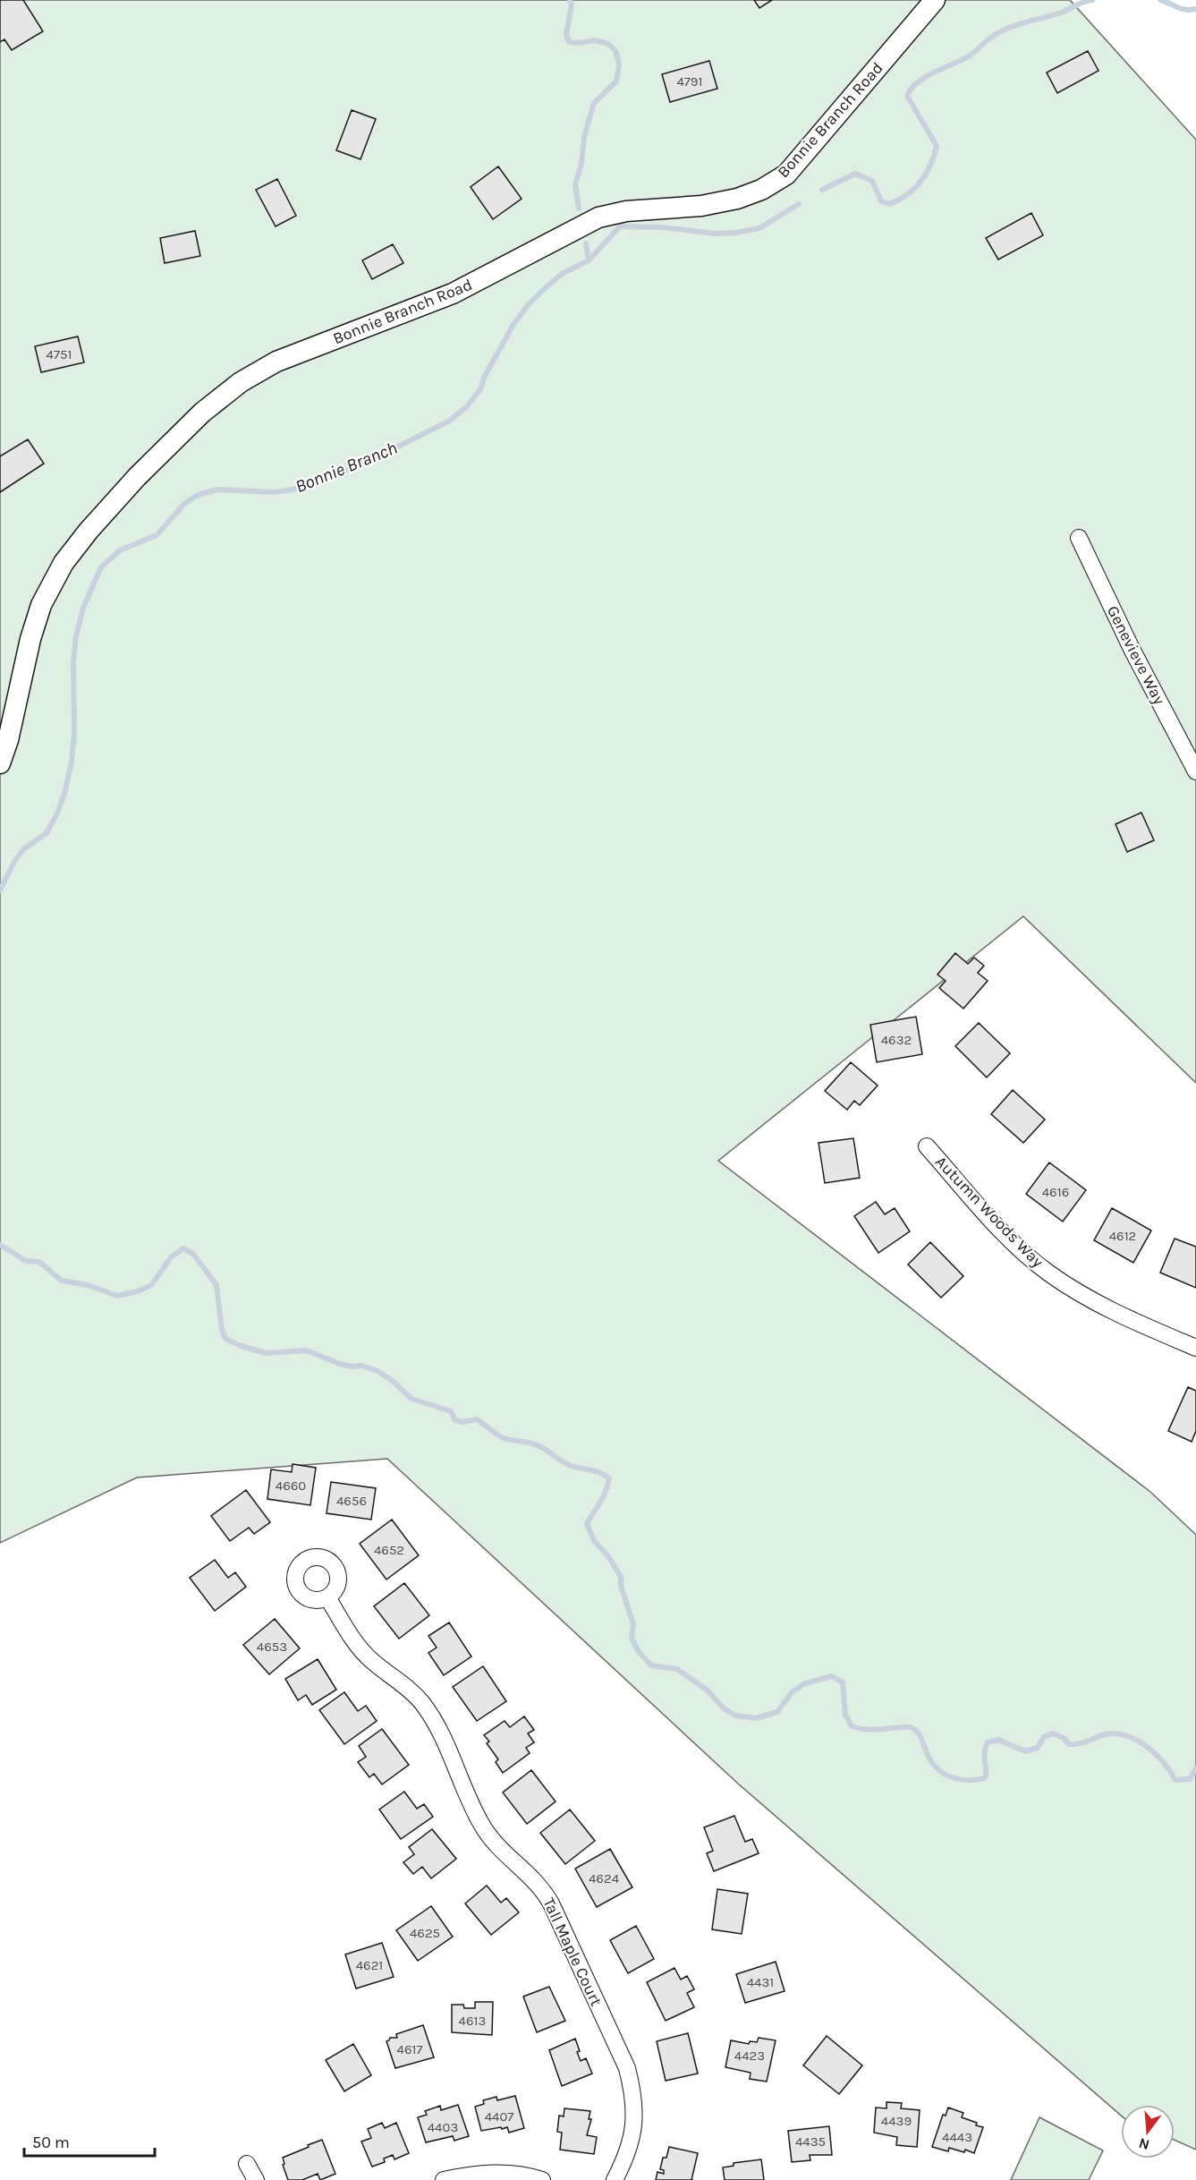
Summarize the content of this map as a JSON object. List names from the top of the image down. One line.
{"streets":{"street":["Bonnie Branch Road","Genevieve Way","Autumn Woods Way","Tall Maple Court"]},"water":["Bonnie Branch"],"house_numbers":["4791","4751","4632","4616","4612","4660","4656","4652","4653","4624","4625","4621","4431","4613","4617","4423","4407","4439","4403","4443","4435"],"scale_bar":"50 m","north":"bottom"}
